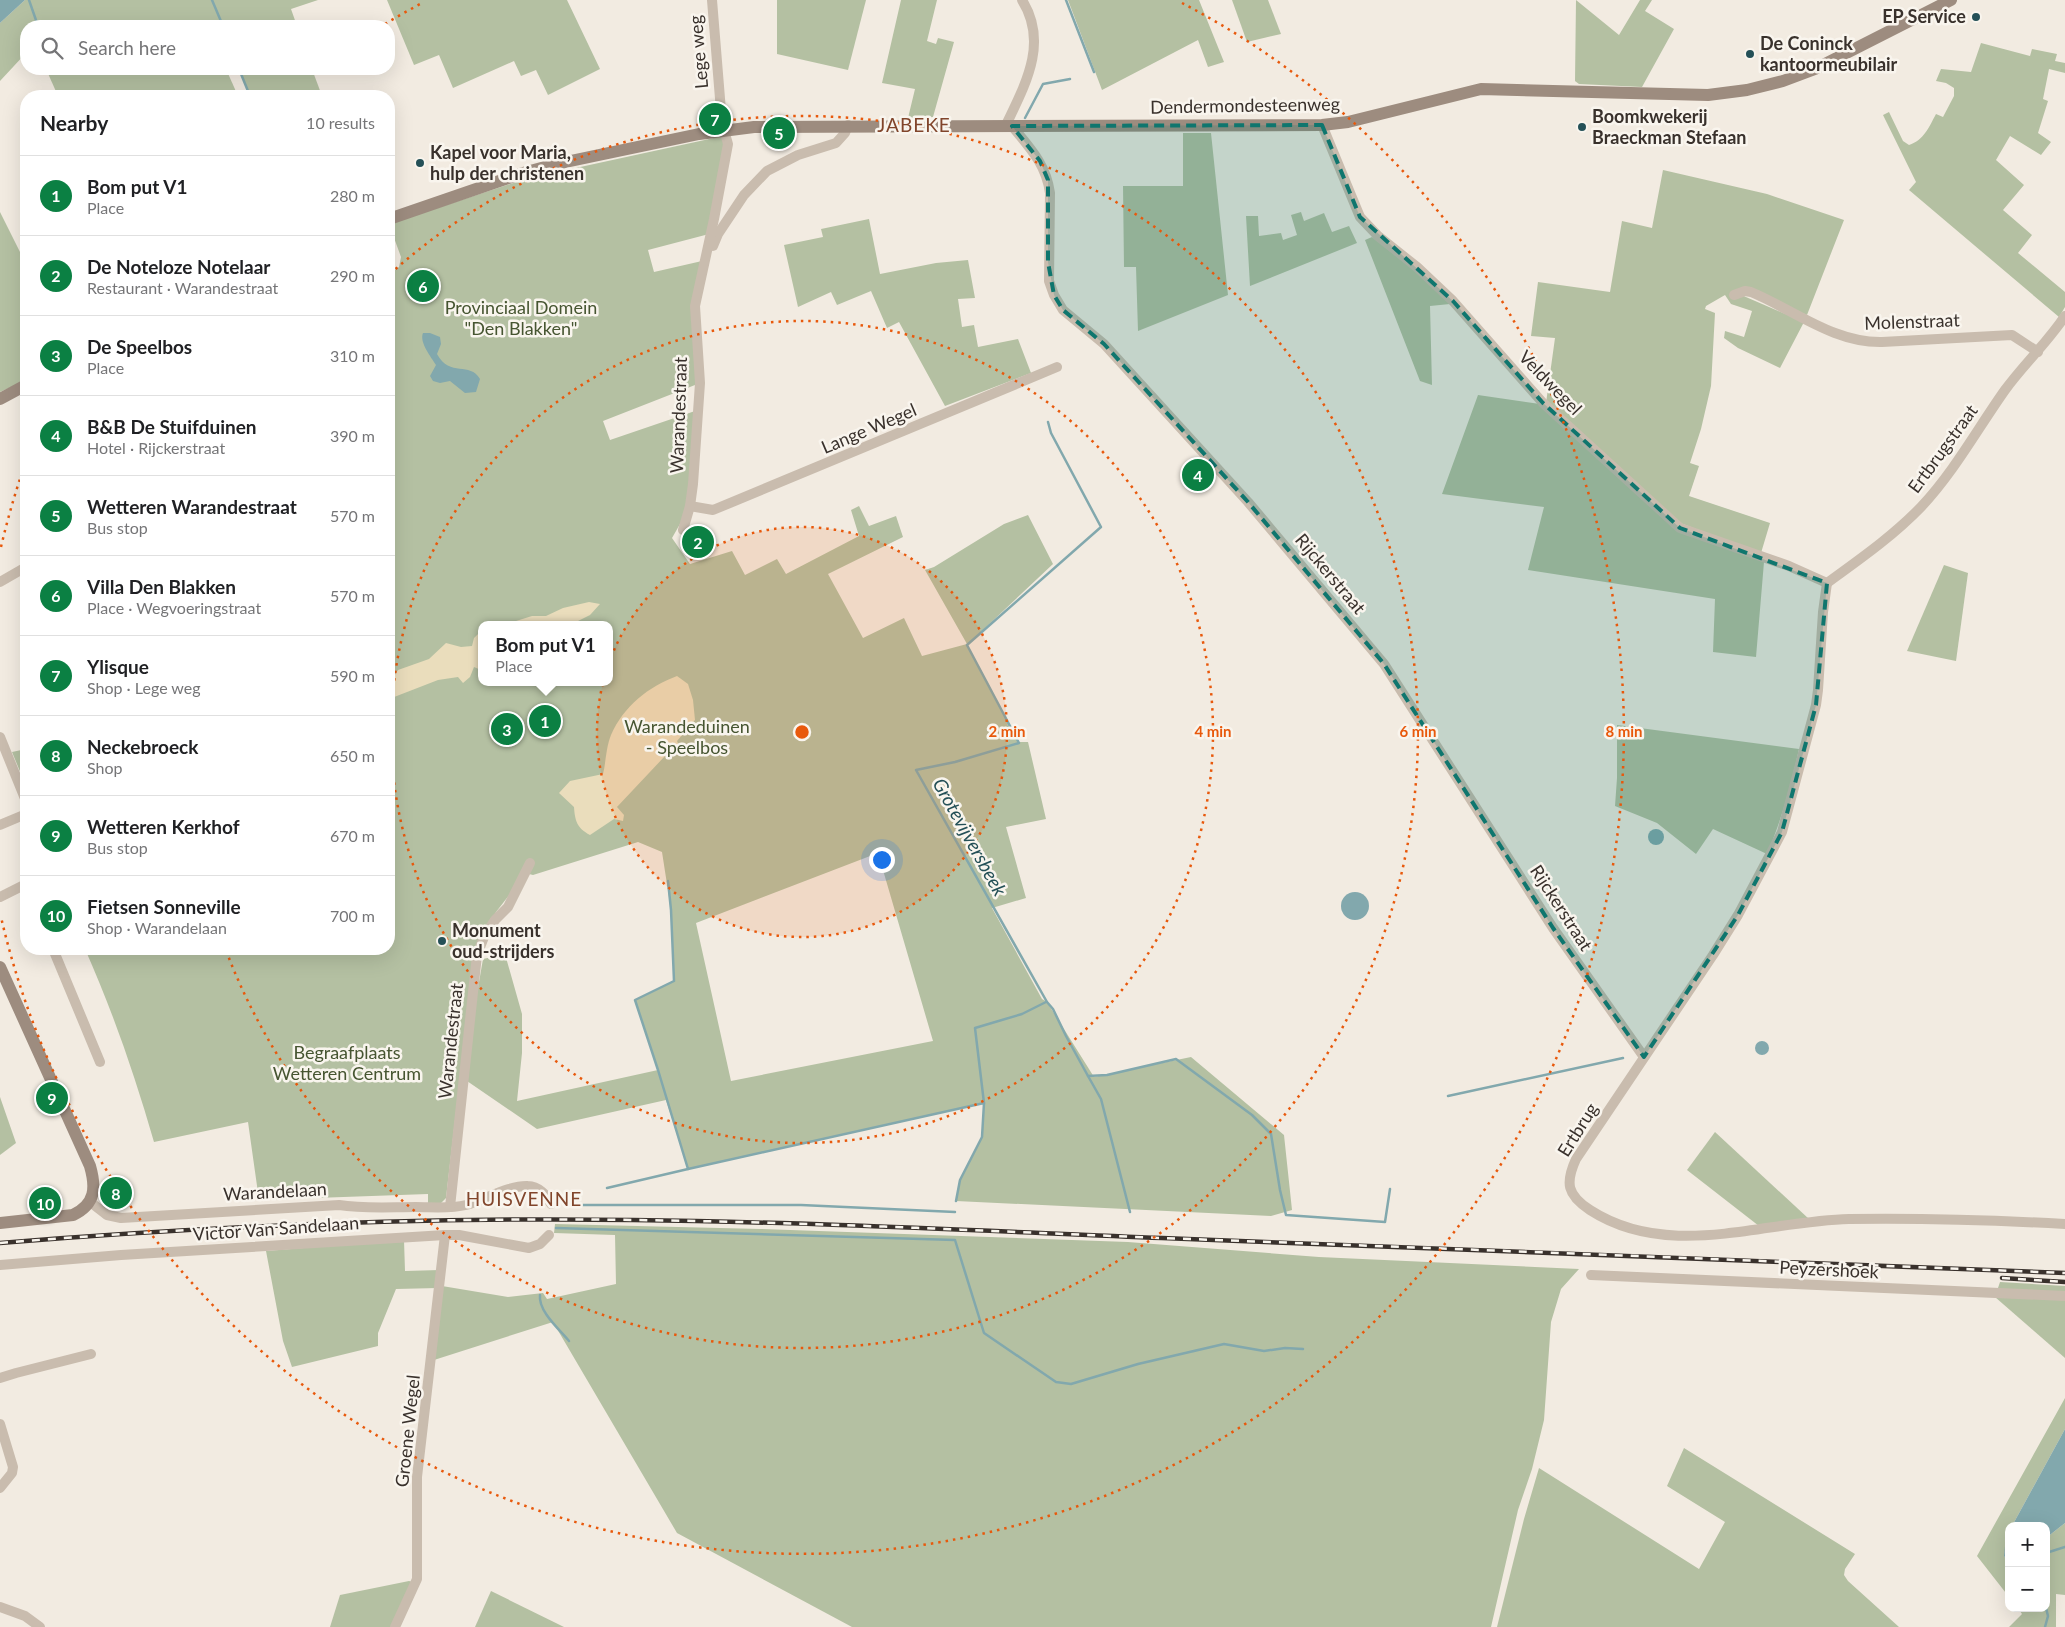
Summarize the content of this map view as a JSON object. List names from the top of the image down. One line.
{"streets":{"main road":["Dendermondesteenweg"],"street":["Lege weg","Molenstraat","Veldwegel","Warandestraat","Lange Wegel","Ertbrugstraat","Rijckerstraat","Ertbrug","Warandelaan","Victor Van Sandelaan","Peyzershoek","Groene Wegel"]},"crossings":[["Lege weg","Dendermondesteenweg"],["Lege weg","Warandestraat"],["Dendermondesteenweg","Veldwegel"],["Dendermondesteenweg","Warandestraat"],["Dendermondesteenweg","Rijckerstraat"],["Molenstraat","Ertbrugstraat"],["Veldwegel","Ertbrugstraat"],["Veldwegel","Ertbrug"],["Warandestraat","Lange Wegel"],["Warandestraat","Warandelaan"],["Ertbrugstraat","Ertbrug"],["Rijckerstraat","Ertbrug"],["Victor Van Sandelaan","Groene Wegel"]],"districts":["JABEKE","HUISVENNE"],"water":["Grotevijversbeek"],"parks":["Provinciaal Domein \"Den Blakken\"","Warandeduinen - Speelbos","Begraafplaats Wetteren Centrum"],"places":["EP Service","De Coninck kantoormeubilair","Boomkwekerij Braeckman Stefaan","Kapel voor Maria, hulp der christenen","Monument oud-strijders"],"page":{"search":"Search here","heading":["Nearby","10 results"],"pins":["7","5","6","4","2","1","3","9","8","10"],"list":[{"mark":"1","name":"Bom put V1","note":"Place","value":"280 m"},{"mark":"2","name":"De Noteloze Notelaar","note":"Restaurant · Warandestraat","value":"290 m"},{"mark":"3","name":"De Speelbos","note":"Place","value":"310 m"},{"mark":"4","name":"B&B De Stuifduinen","note":"Hotel · Rijckerstraat","value":"390 m"},{"mark":"5","name":"Wetteren Warandestraat","note":"Bus stop","value":"570 m"},{"mark":"6","name":"Villa Den Blakken","note":"Place · Wegvoeringstraat","value":"570 m"},{"mark":"7","name":"Ylisque","note":"Shop · Lege weg","value":"590 m"},{"mark":"8","name":"Neckebroeck","note":"Shop","value":"650 m"},{"mark":"9","name":"Wetteren Kerkhof","note":"Bus stop","value":"670 m"},{"mark":"10","name":"Fietsen Sonneville","note":"Shop · Warandelaan","value":"700 m"}],"popup":["Bom put V1","Place"],"map_buttons":["+","−"]},"rings":["2 min","4 min","6 min","8 min"]}
